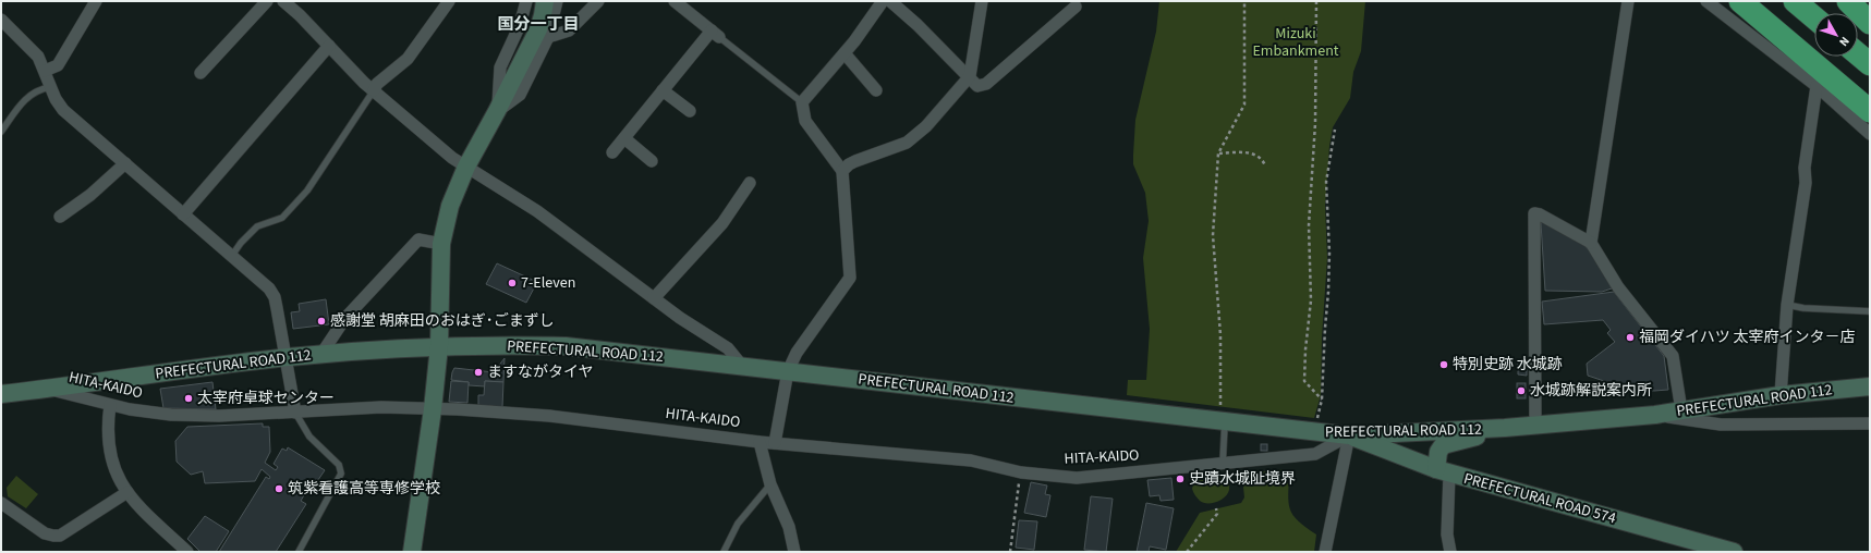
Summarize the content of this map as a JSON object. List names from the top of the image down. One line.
{"streets":{"main road":["PREFECTURAL ROAD 112","PREFECTURAL ROAD 574"],"street":["HITA-KAIDO"]},"crossings":[["PREFECTURAL ROAD 112","HITA-KAIDO"],["PREFECTURAL ROAD 112","PREFECTURAL ROAD 574"],["HITA-KAIDO","PREFECTURAL ROAD 574"]],"districts":["国分一丁目"],"parks":["Mizuki Embankment"],"places":["7-Eleven","感謝堂 胡麻田のおはぎ･ごまずし","福岡ダイハツ 太宰府インタ－店","特別史跡 水城跡","ますながタイヤ","水城跡解説案内所","太宰府卓球センター","史蹟水城阯境界","筑紫看護高等専修学校"],"north":"bottom right"}
